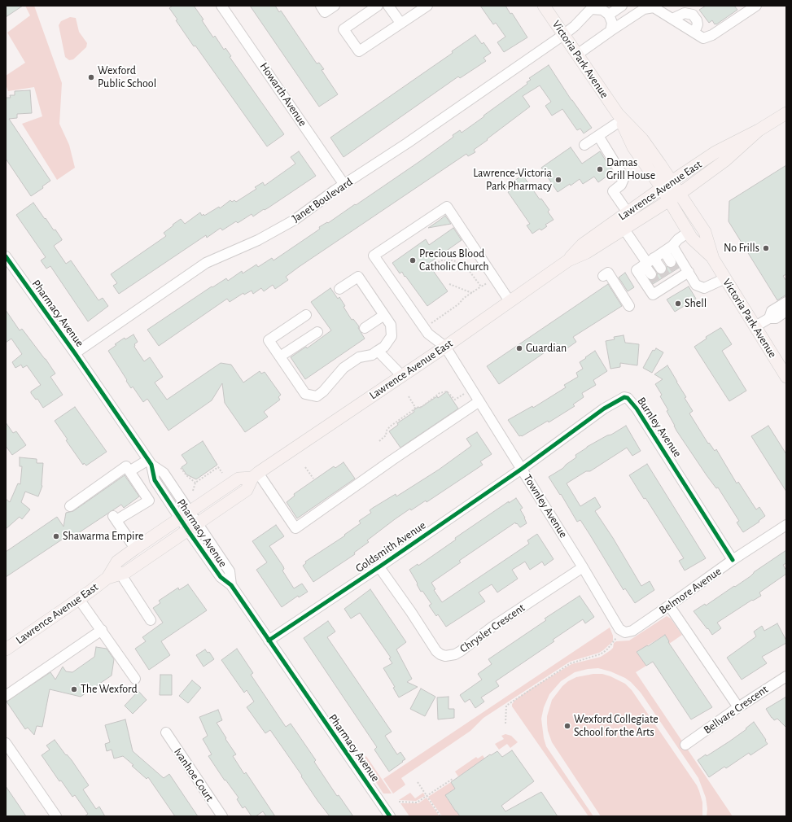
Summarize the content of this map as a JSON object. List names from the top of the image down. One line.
{"streets":{"main road":["Victoria Park Avenue","Lawrence Avenue East"],"street":["Howarth Avenue","Janet Boulevard","Pharmacy Avenue","Burnley Avenue","Townley Avenue","Goldsmith Avenue","Belmore Avenue","Chrysler Crescent","Bellvare Crescent","Ivanhoe Court"]},"crossings":[["Victoria Park Avenue","Lawrence Avenue East"],["Victoria Park Avenue","Janet Boulevard"],["Howarth Avenue","Janet Boulevard"],["Lawrence Avenue East","Pharmacy Avenue"],["Lawrence Avenue East","Townley Avenue"],["Janet Boulevard","Pharmacy Avenue"],["Pharmacy Avenue","Goldsmith Avenue"],["Burnley Avenue","Townley Avenue"],["Burnley Avenue","Goldsmith Avenue"],["Burnley Avenue","Belmore Avenue"],["Townley Avenue","Goldsmith Avenue"],["Townley Avenue","Belmore Avenue"],["Townley Avenue","Chrysler Crescent"],["Goldsmith Avenue","Chrysler Crescent"]],"places":["Wexford Public School","Damas Grill House","Lawrence-Victoria Park Pharmacy","No Frills","Precious Blood Catholic Church","Shell","Guardian","Shawarma Empire","The Wexford","Wexford Collegiate School for the Arts"]}
